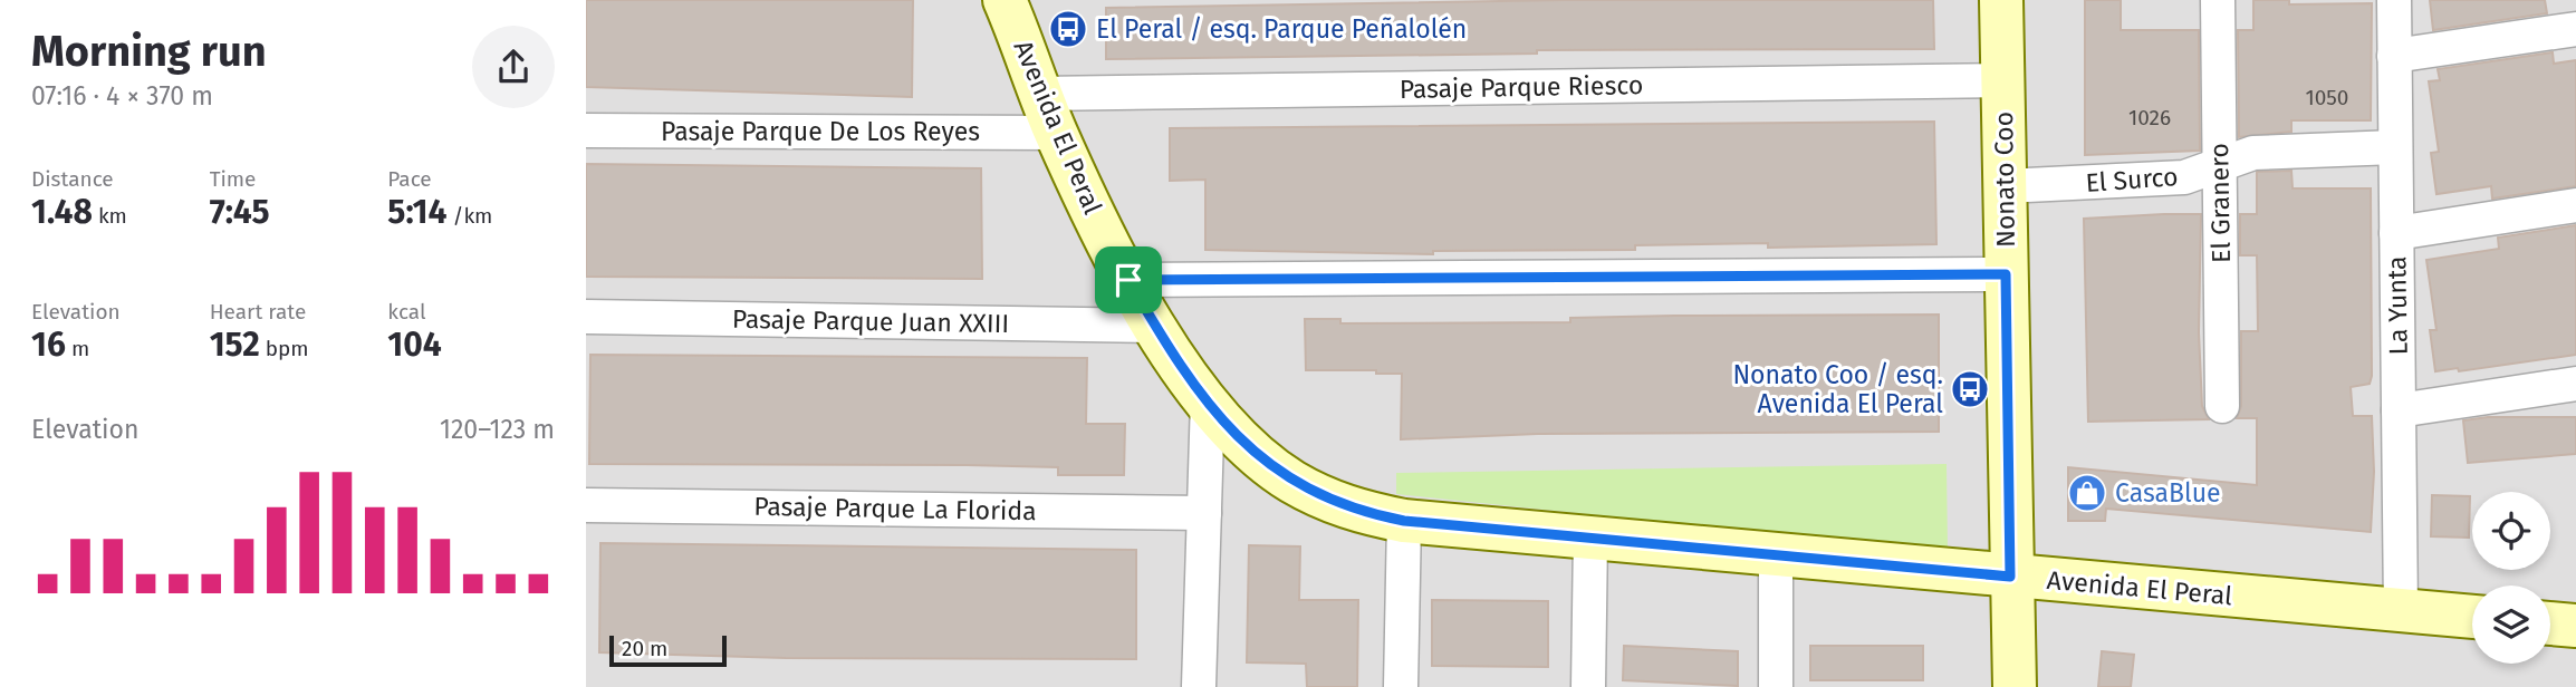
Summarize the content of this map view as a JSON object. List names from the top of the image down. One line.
{"streets":{"street":["Pasaje Parque Riesco","Avenida El Peral","Pasaje Parque De Los Reyes","Nonato Coo","El Surco","El Granero","La Yunta","Pasaje Parque Juan XXIII","Pasaje Parque La Florida"]},"crossings":[["Pasaje Parque Riesco","Avenida El Peral"],["Pasaje Parque Riesco","Nonato Coo"],["Avenida El Peral","Pasaje Parque De Los Reyes"],["Avenida El Peral","Nonato Coo"],["Avenida El Peral","La Yunta"],["Avenida El Peral","Pasaje Parque Juan XXIII"],["Nonato Coo","El Surco"],["El Surco","El Granero"],["El Surco","La Yunta"]],"places":{"bus stop":["El Peral / esq. Parque Peñalolén","Nonato Coo / esq. Avenida El Peral"],"shop":["CasaBlue"]},"house_numbers":["1050","1026"],"scale_bar":"20 m","page":{"heading":["Morning run","07:16 · 4 × 370 m"],"stats":[["Distance","1.48 km"],["Time","7:45"],["Pace","5:14 /km"],["Elevation","16 m"],["Heart rate","152 bpm"],["kcal","104"]],"chart":["Elevation","120–123 m"],"scale":"20 m"}}
